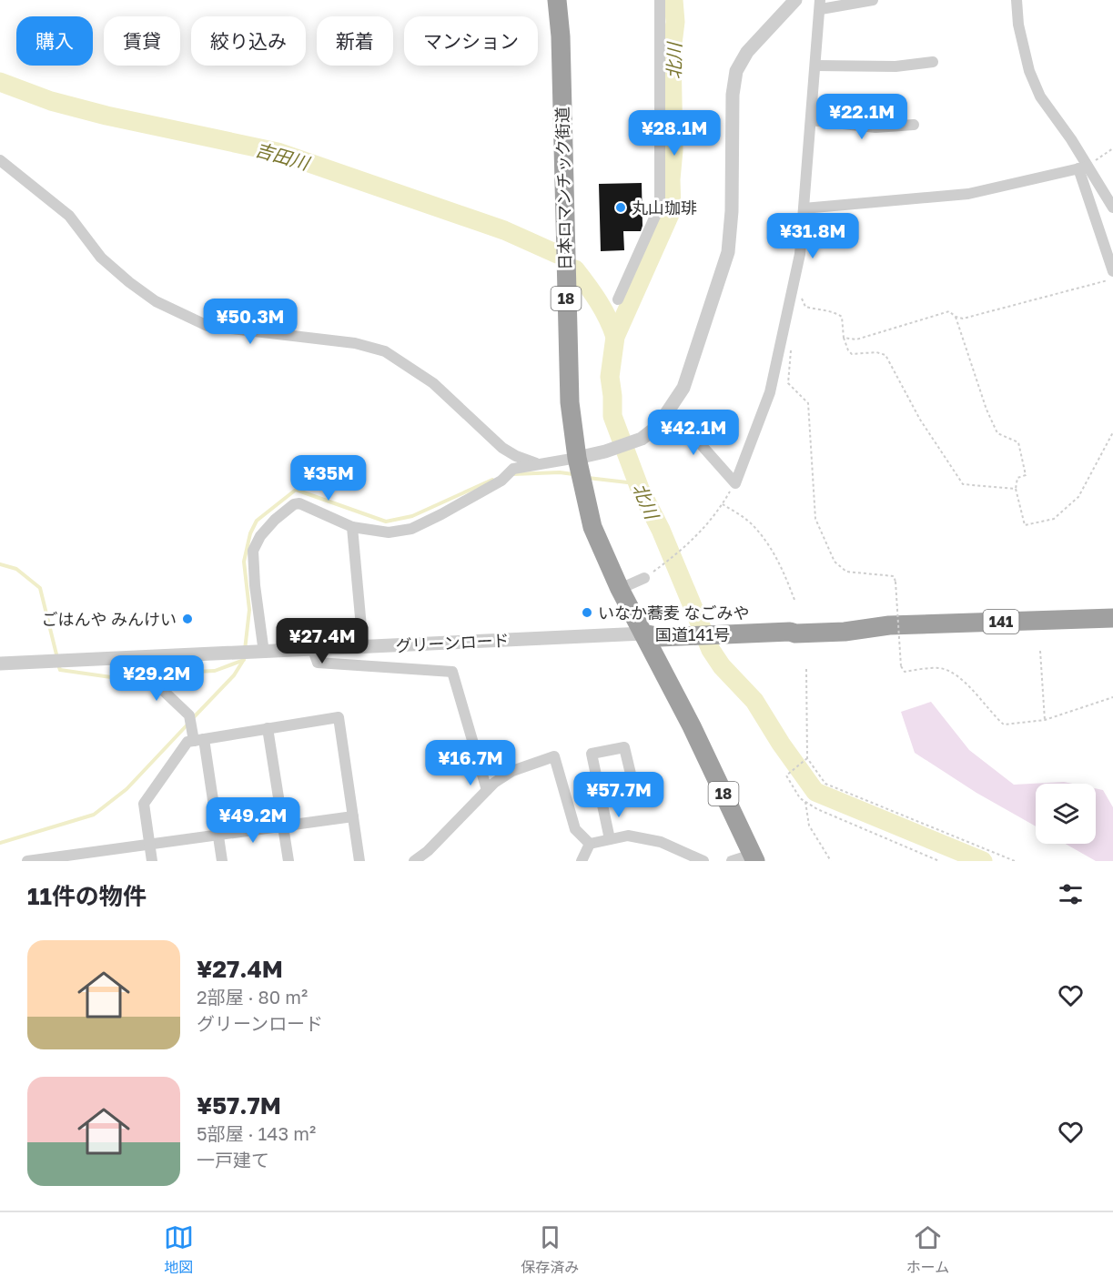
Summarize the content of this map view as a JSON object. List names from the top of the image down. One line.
{"streets":{"highway":["日本ロマンチック街道","18","141","国道141号"],"street":["グリーンロード"]},"crossings":[["日本ロマンチック街道","国道141号"],["日本ロマンチック街道","グリーンロード"],["国道141号","グリーンロード"]],"water":["北川","吉田川"],"places":["丸山珈琲","いなか蕎麦 なごみや","ごはんや みんけい"],"page":{"chip":["購入","賃貸","絞り込み","新着","マンション"],"price":["¥22.1M","¥28.1M","¥31.8M","¥50.3M","¥42.1M","¥35M","¥27.4M","¥29.2M","¥16.7M","¥57.7M","¥49.2M"],"heading":"11件の物件","list":[{"name":"¥27.4M","note":"2部屋 · 80 m² · グリーンロード"},{"name":"¥57.7M","note":"5部屋 · 143 m² · 一戸建て"}],"tabs":["地図","保存済み","ホーム"]}}
